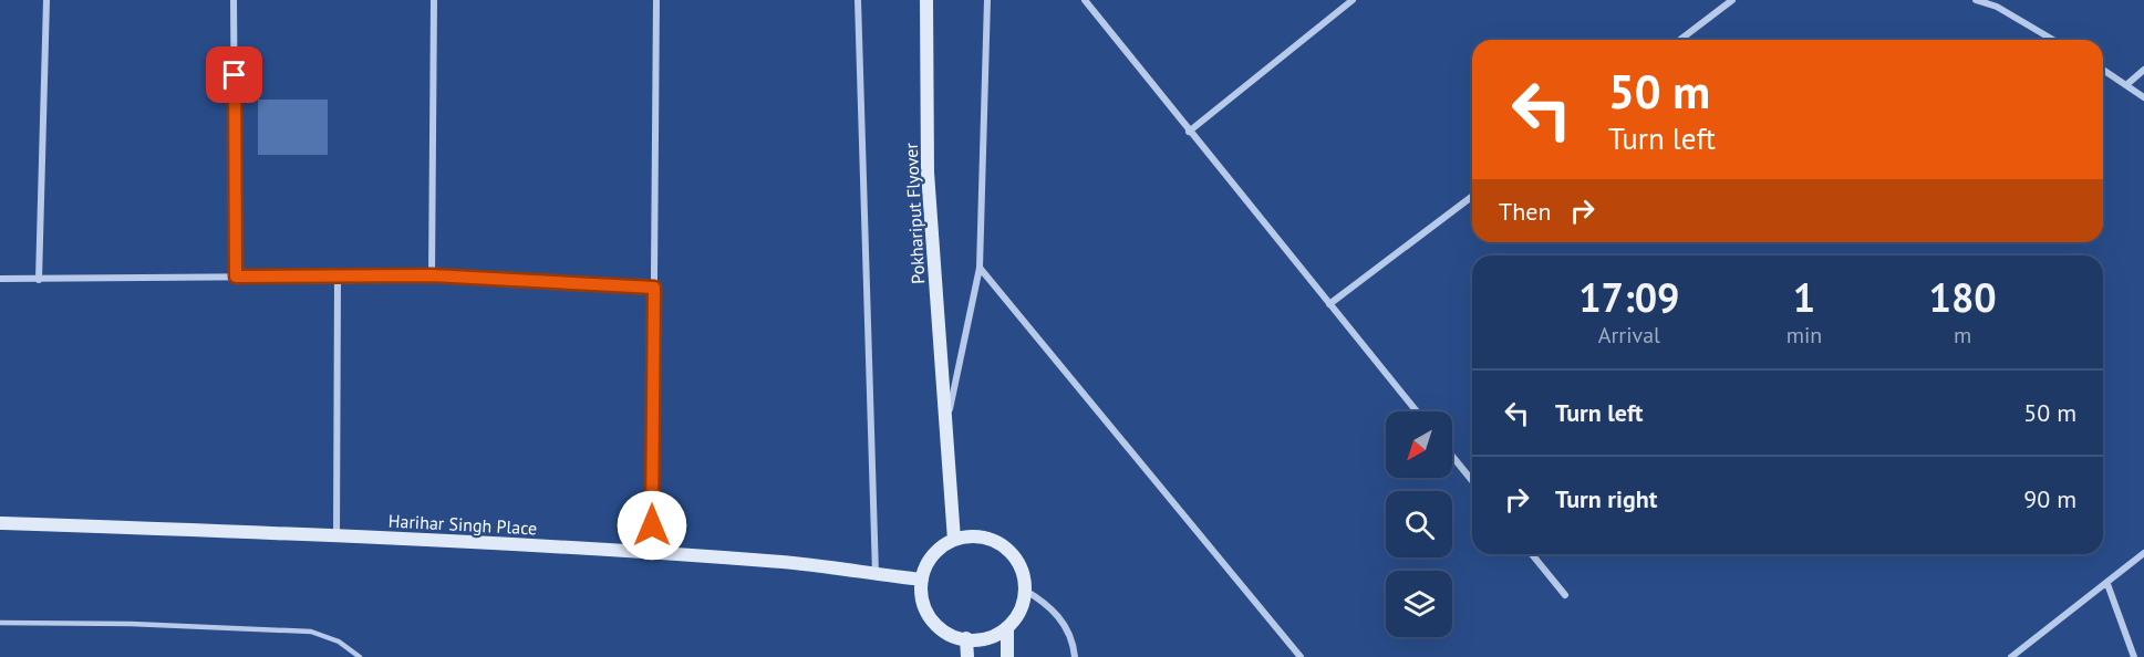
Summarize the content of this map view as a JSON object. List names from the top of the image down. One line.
{"streets":{"main road":["Pokhariput Flyover","Harihar Singh Place"]},"crossings":[["Pokhariput Flyover","Harihar Singh Place"]],"north":"bottom left","page":{"turn":["50 m","Turn left"],"then":"Then","eta":["17:09","Arrival","1","min","180","m"],"list":[{"name":"Turn left","value":"50 m"},{"name":"Turn right","value":"90 m"}]}}
